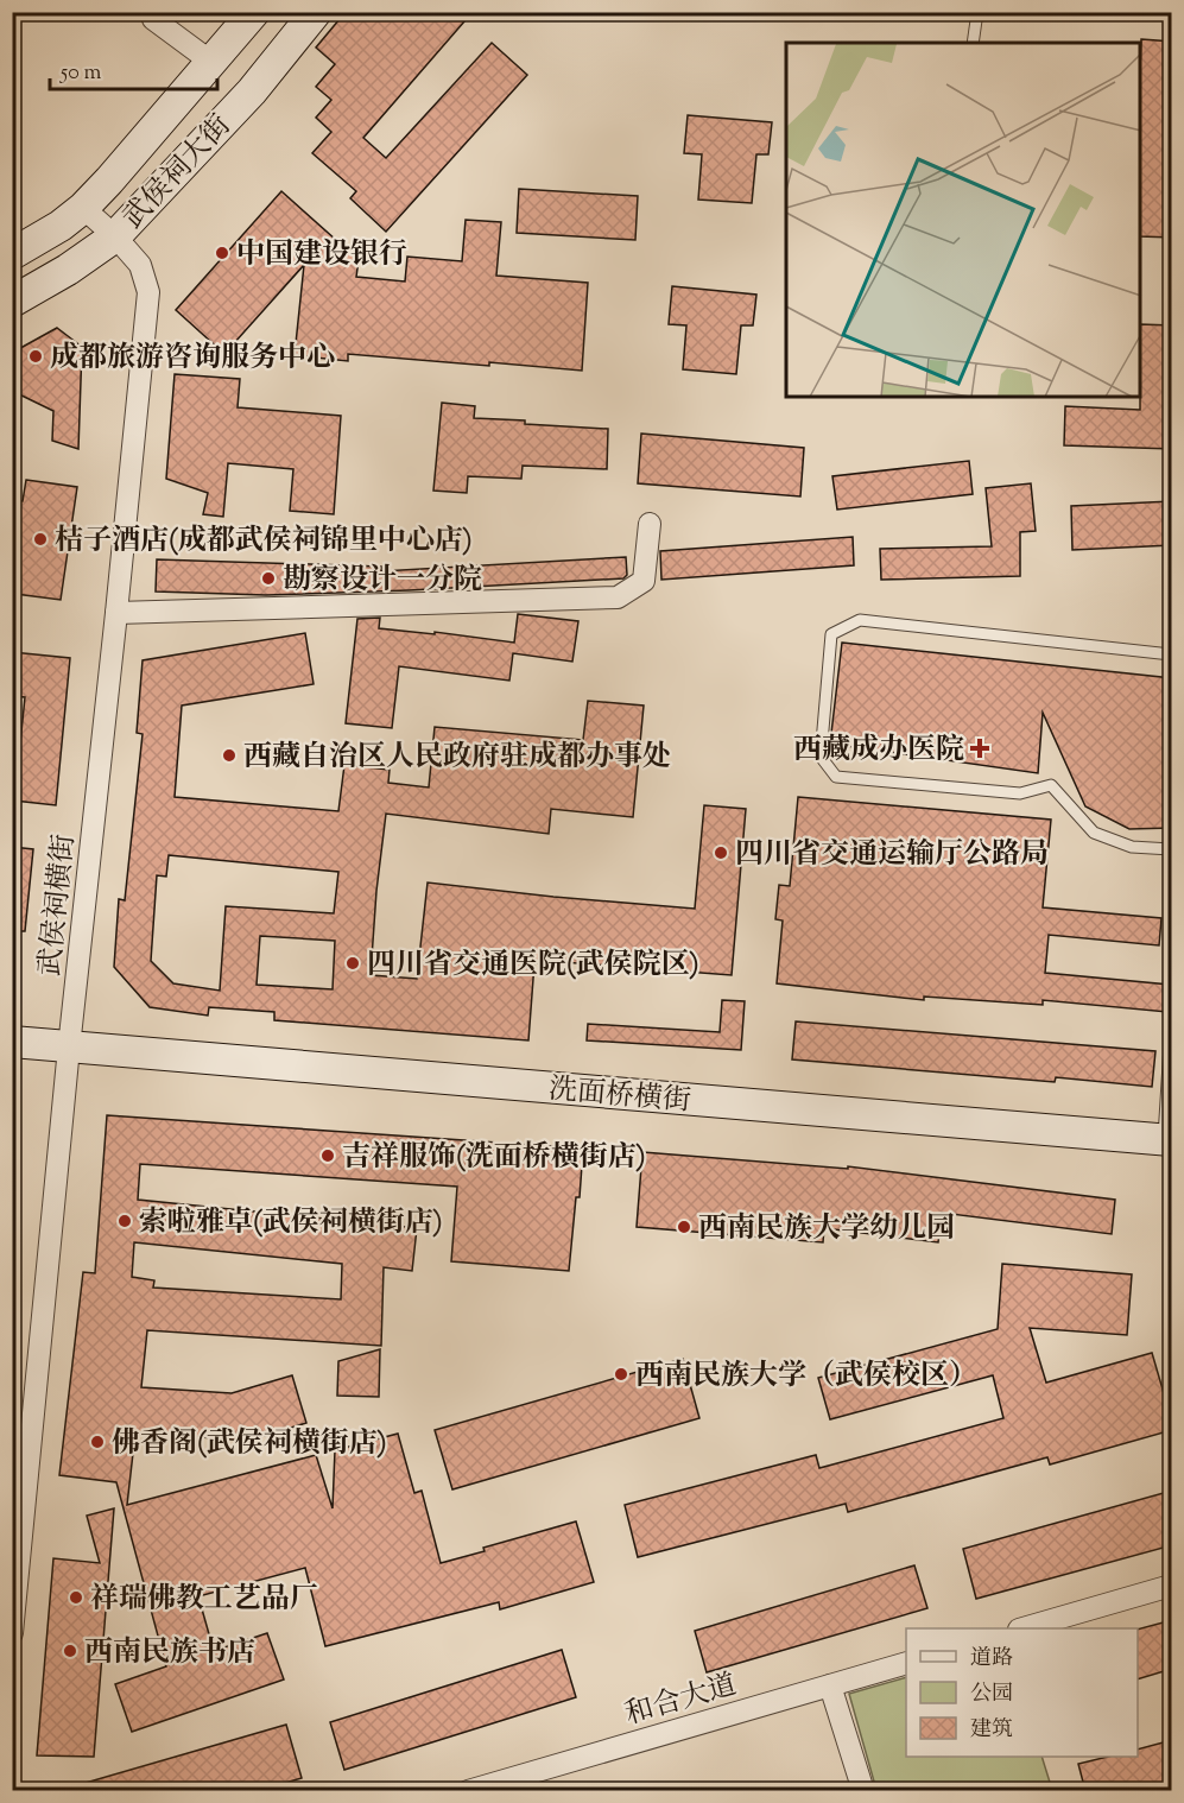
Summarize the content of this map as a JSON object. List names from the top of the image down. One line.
{"streets":{"street":["武侯祠大街","武侯祠横街","洗面桥横街","和合大道"]},"crossings":[["武侯祠大街","武侯祠横街"],["武侯祠横街","洗面桥横街"]],"places":{"other":["中国建设银行","成都旅游咨询服务中心","桔子酒店(成都武侯祠锦里中心店)","勘察设计一分院","西藏自治区人民政府驻成都办事处","四川省交通运输厅公路局","四川省交通医院(武侯院区)","吉祥服饰(洗面桥横街店)","索啦雅卓(武侯祠横街店)","西南民族大学幼儿园","西南民族大学（武侯校区）","佛香阁(武侯祠横街店)","祥瑞佛教工艺品厂","西南民族书店"],"health":["西藏成办医院"]},"legend":["道路","公园","建筑"],"scale_bar":"50 m"}
